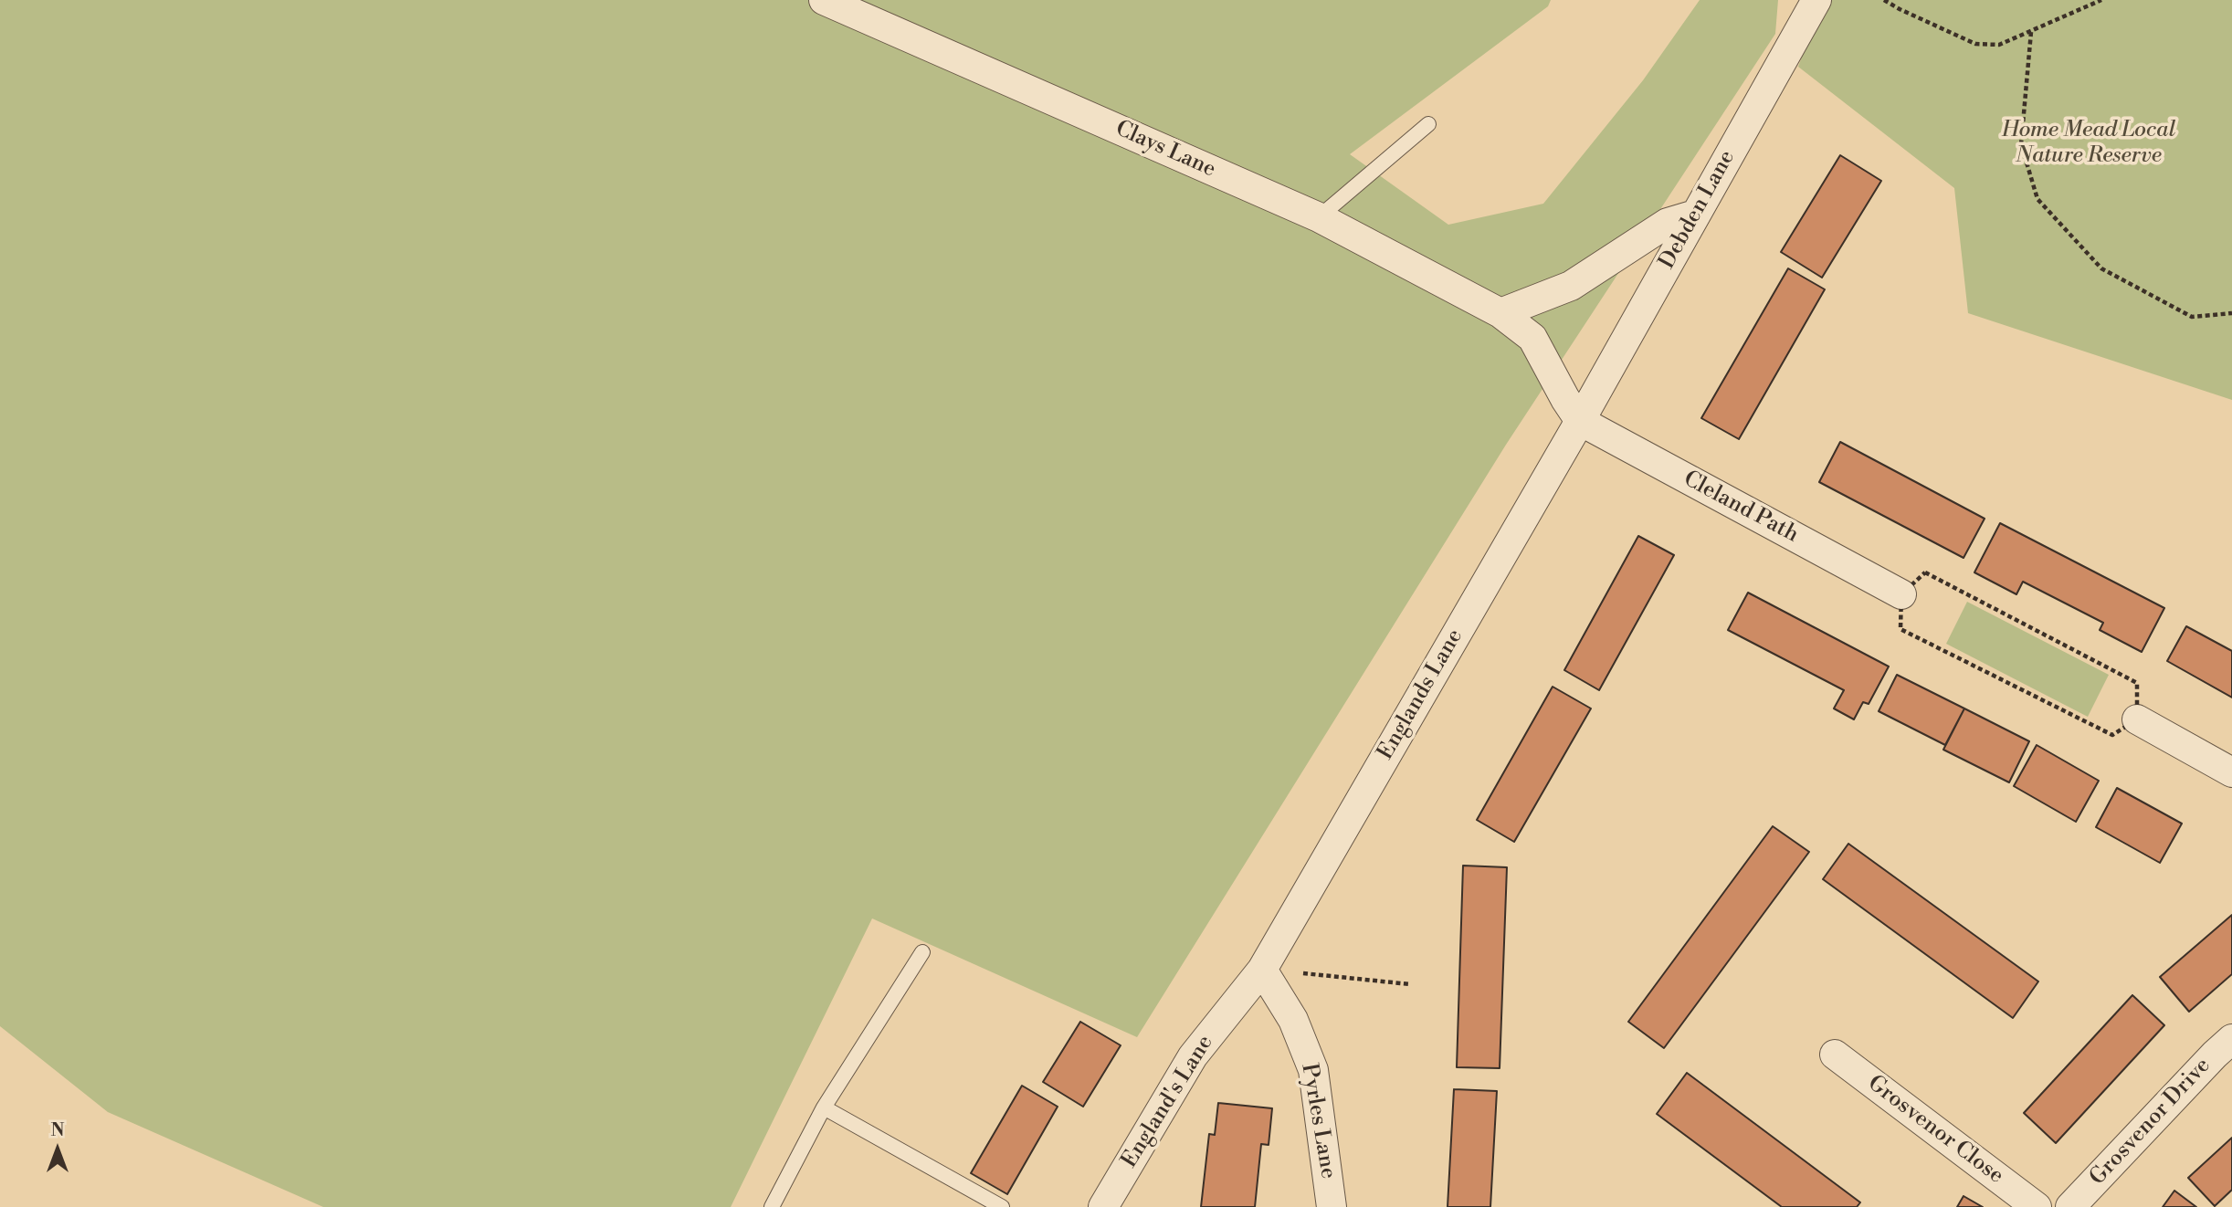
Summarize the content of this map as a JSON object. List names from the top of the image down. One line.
{"streets":{"street":["Clays Lane","Debden Lane","Cleland Path","Englands Lane","England's Lane","Pyrles Lane","Grosvenor Drive","Grosvenor Close"]},"crossings":[["Clays Lane","Debden Lane"],["Clays Lane","Cleland Path"],["Clays Lane","Englands Lane"],["Debden Lane","Cleland Path"],["Debden Lane","Englands Lane"],["Cleland Path","Englands Lane"],["Englands Lane","England's Lane"],["Englands Lane","Pyrles Lane"],["England's Lane","Pyrles Lane"]],"parks":["Home Mead Local Nature Reserve"],"north":"top"}
